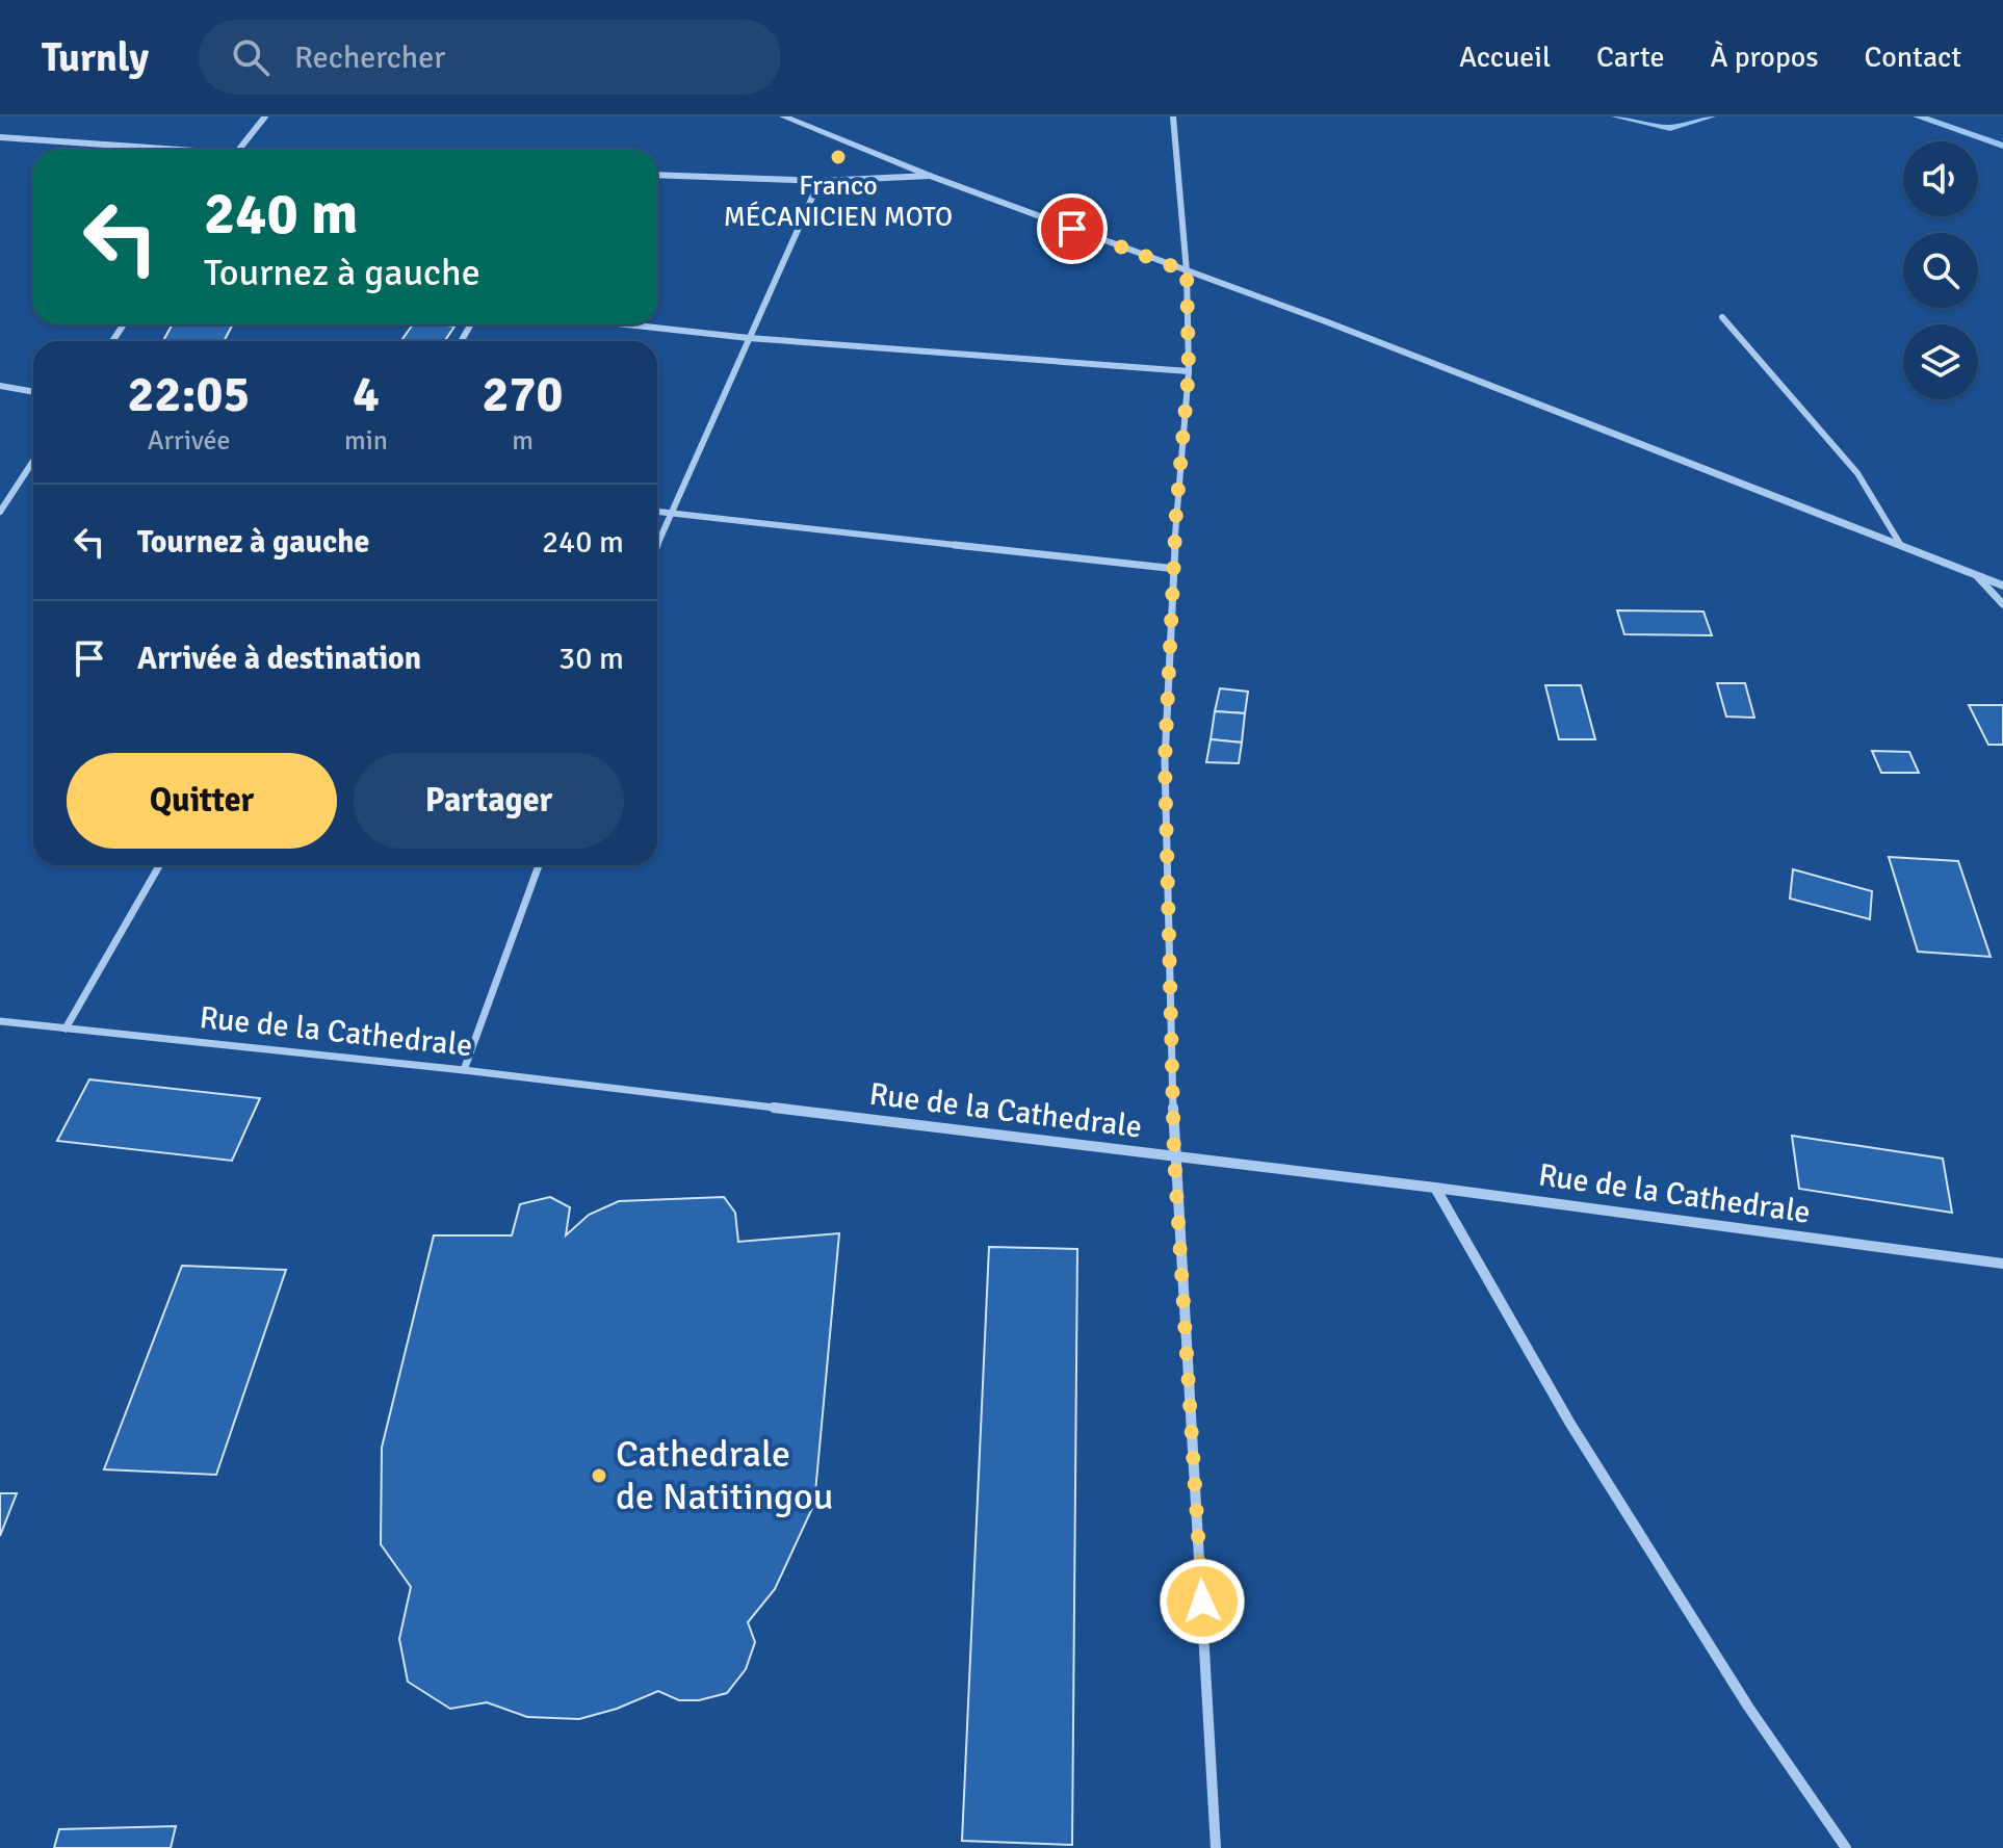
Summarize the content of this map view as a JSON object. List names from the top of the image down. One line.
{"streets":{"street":["Rue de la Cathedrale"]},"places":["Franco MÉCANICIEN MOTO","Cathedrale de Natitingou"],"page":{"header":"Turnly","search":"Rechercher","nav":["Accueil","Carte","À propos","Contact"],"turn":["240 m","Tournez à gauche"],"eta":["22:05","Arrivée","4","min","270","m"],"list":[{"name":"Tournez à gauche","value":"240 m"},{"name":"Arrivée à destination","value":"30 m"}],"buttons":["Quitter","Partager"]}}
